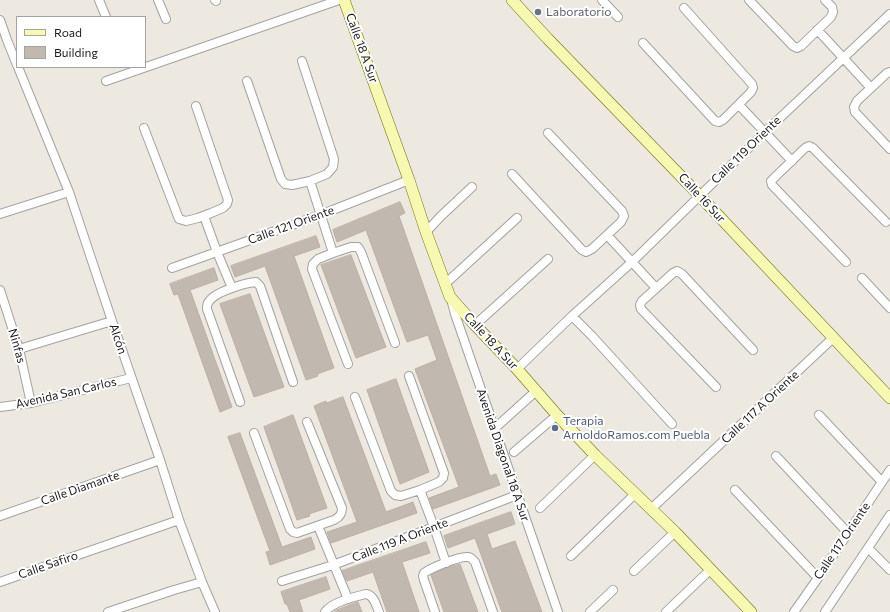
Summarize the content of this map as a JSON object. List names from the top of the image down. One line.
{"streets":{"street":["Calle 18 A Sur","Calle 119 Oriente","Calle 16 Sur","Calle 121 Oriente","Alcón","Ninfas","Avenida San Carlos","Calle 117 A Oriente","Avenida Diagonal 18 A Sur","Calle Diamante","Calle 119 A Oriente","Calle 117 Oriente","Calle Safiro"]},"crossings":[["Calle 18 A Sur","Calle 119 Oriente"],["Calle 18 A Sur","Calle 121 Oriente"],["Calle 18 A Sur","Calle 117 A Oriente"],["Calle 18 A Sur","Avenida Diagonal 18 A Sur"],["Calle 119 Oriente","Calle 16 Sur"],["Calle 16 Sur","Calle 117 A Oriente"],["Alcón","Avenida San Carlos"],["Alcón","Calle Diamante"],["Alcón","Calle Safiro"],["Ninfas","Avenida San Carlos"],["Avenida Diagonal 18 A Sur","Calle 119 A Oriente"]],"places":["Laboratorio","Terapia ArnoldoRamos.com Puebla"],"legend":["Road","Building"]}
